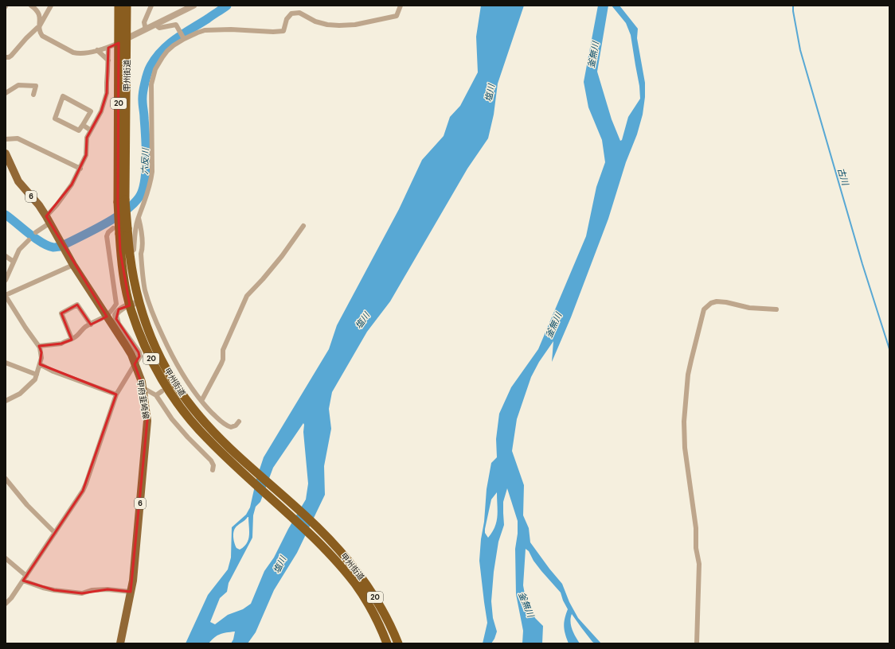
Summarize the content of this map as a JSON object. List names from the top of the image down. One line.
{"streets":{"highway":["甲州街道","20"],"main road":["6","甲府韮崎線"]},"water":["釜無川","塩川","六反川","古川"]}
